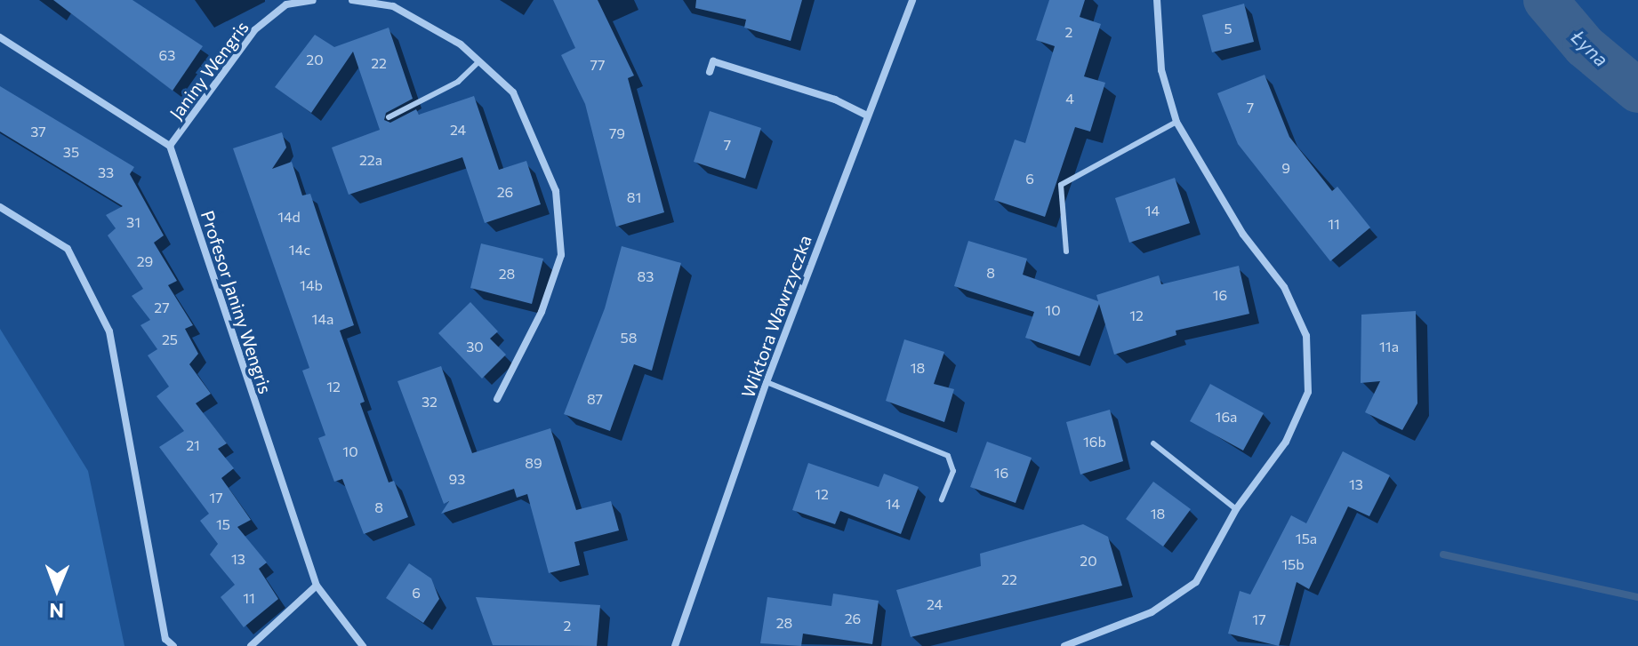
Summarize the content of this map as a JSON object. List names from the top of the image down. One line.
{"streets":{"street":["Janiny Wengris","Profesor Janiny Wengris","Wiktora Wawrzyczka"]},"crossings":[["Janiny Wengris","Profesor Janiny Wengris"]],"water":["Łyna"],"house_numbers":["5","2","63","20","22","77","4","7","24","37","79","7","35","22a","9","33","6","26","81","14","14d","31","11","14c","29","8","28","83","14b","16","27","10","12","14a","58","25","30","11a","18","12","87","32","16a","16b","21","10","89","16","93","13","12","17","14","8","18","15","15a","13","20","15b","22","6","11","24","26","17","28","2"],"north":"bottom"}
